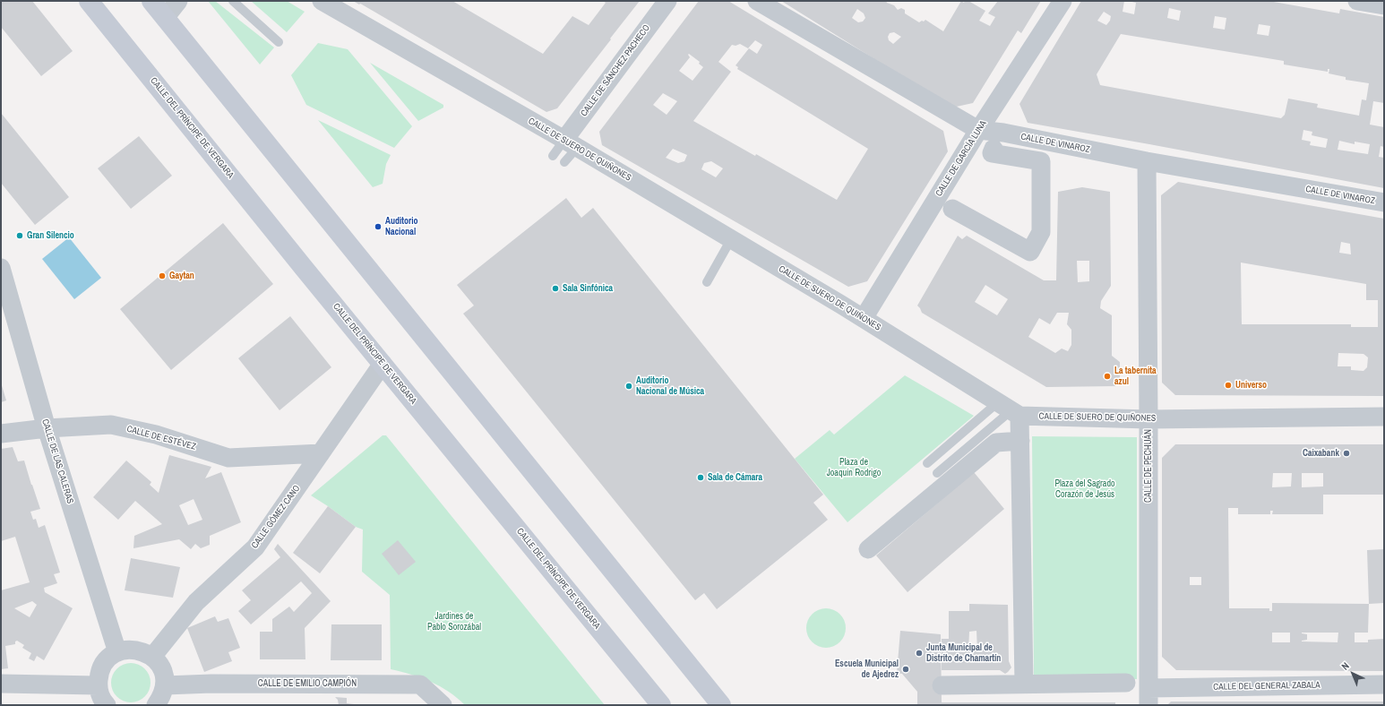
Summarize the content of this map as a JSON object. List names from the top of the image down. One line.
{"streets":{"main road":["CALLE DEL PRÍNCIPE DE VERGARA"],"street":["CALLE DE SÁNCHEZ PACHECO","CALLE DE VINAROZ","CALLE DE SUERO DE QUIÑONES","CALLE DE GARCÍA LUNA","CALLE DE ESTÉVEZ","CALLE DE LAS CALERAS","CALLE DE PECHUÁN","CALLE GÓMEZ CANO","CALLE DE EMILIO CAMPIÓN","CALLE DEL GENERAL ZABALA"]},"crossings":[["CALLE DE SÁNCHEZ PACHECO","CALLE DE SUERO DE QUIÑONES"],["CALLE DEL PRÍNCIPE DE VERGARA","CALLE GÓMEZ CANO"],["CALLE DE VINAROZ","CALLE DE GARCÍA LUNA"],["CALLE DE VINAROZ","CALLE DE PECHUÁN"],["CALLE DE SUERO DE QUIÑONES","CALLE DE GARCÍA LUNA"],["CALLE DE SUERO DE QUIÑONES","CALLE DE PECHUÁN"],["CALLE DE ESTÉVEZ","CALLE DE LAS CALERAS"],["CALLE DE ESTÉVEZ","CALLE GÓMEZ CANO"],["CALLE DE PECHUÁN","CALLE DEL GENERAL ZABALA"]],"parks":["Plaza de Joaquín Rodrigo","Plaza del Sagrado Corazón de Jesús","Jardines de Pablo Sorozábal"],"places":["Auditorio Nacional","Gran Silencio","Gaytan","Sala Sinfónica","La tabernita azul","Universo","Auditorio Nacional de Música","Caixabank","Sala de Cámara","Junta Municipal de Distrito de Chamartín","Escuela Municipal de Ajedrez"],"north":"top left"}
